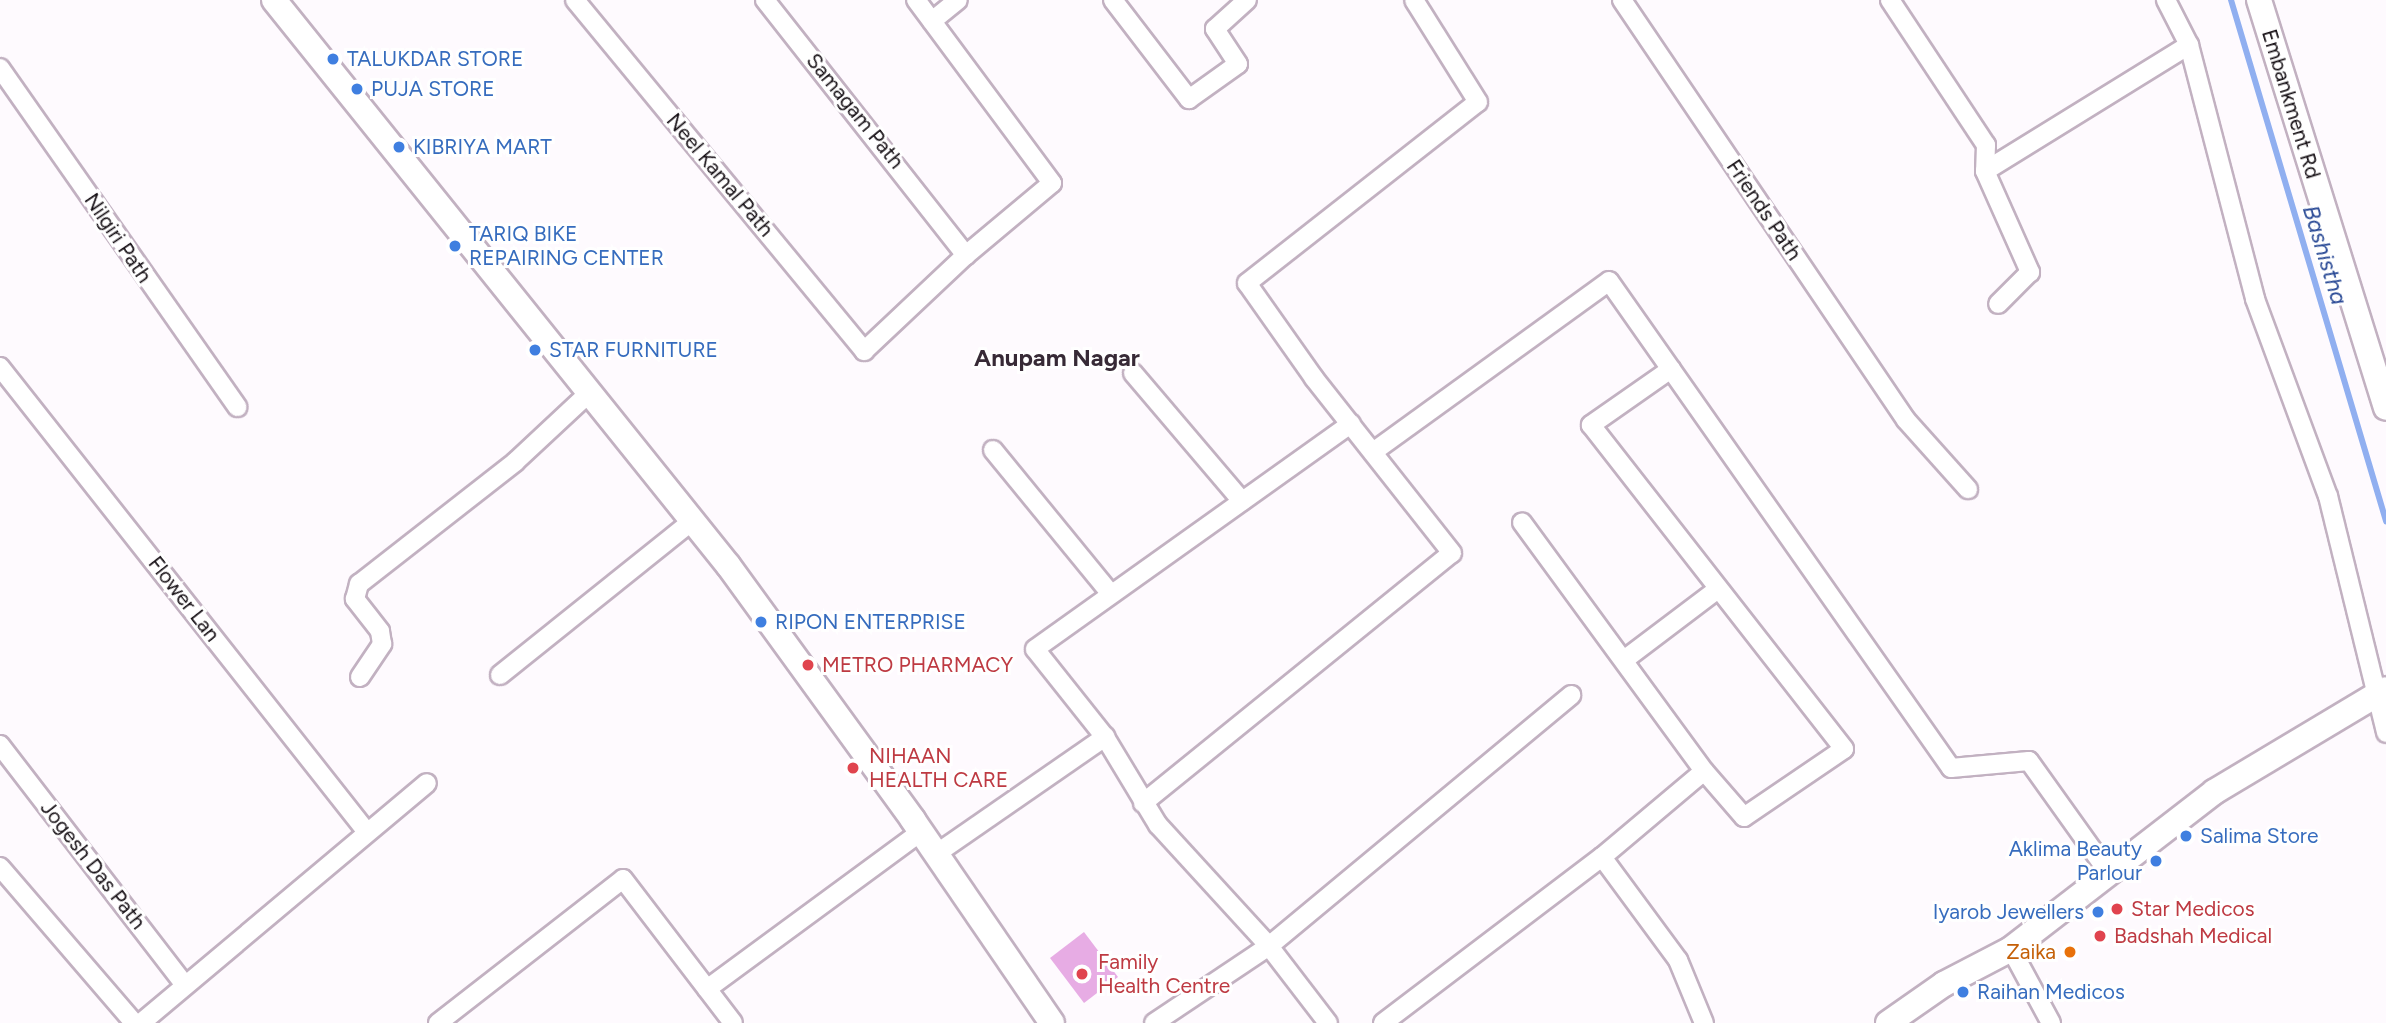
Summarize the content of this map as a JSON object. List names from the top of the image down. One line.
{"streets":{"street":["Embankment Rd","Samagam Path","Neel Kamal Path","Friends Path","Nilgiri Path","Flower Lan","Jogesh Das Path"]},"crossings":[["Samagam Path","Neel Kamal Path"]],"districts":["Anupam Nagar"],"water":["Bashistha"],"places":["TALUKDAR STORE","PUJA STORE","KIBRIYA MART","TARIQ BIKE REPAIRING CENTER","STAR FURNITURE","RIPON ENTERPRISE","METRO PHARMACY","NIHAAN HEALTH CARE","Salima Store","Aklima Beauty Parlour","Star Medicos","Iyarob Jewellers","Badshah Medical","Zaika","Family Health Centre","Raihan Medicos"]}
